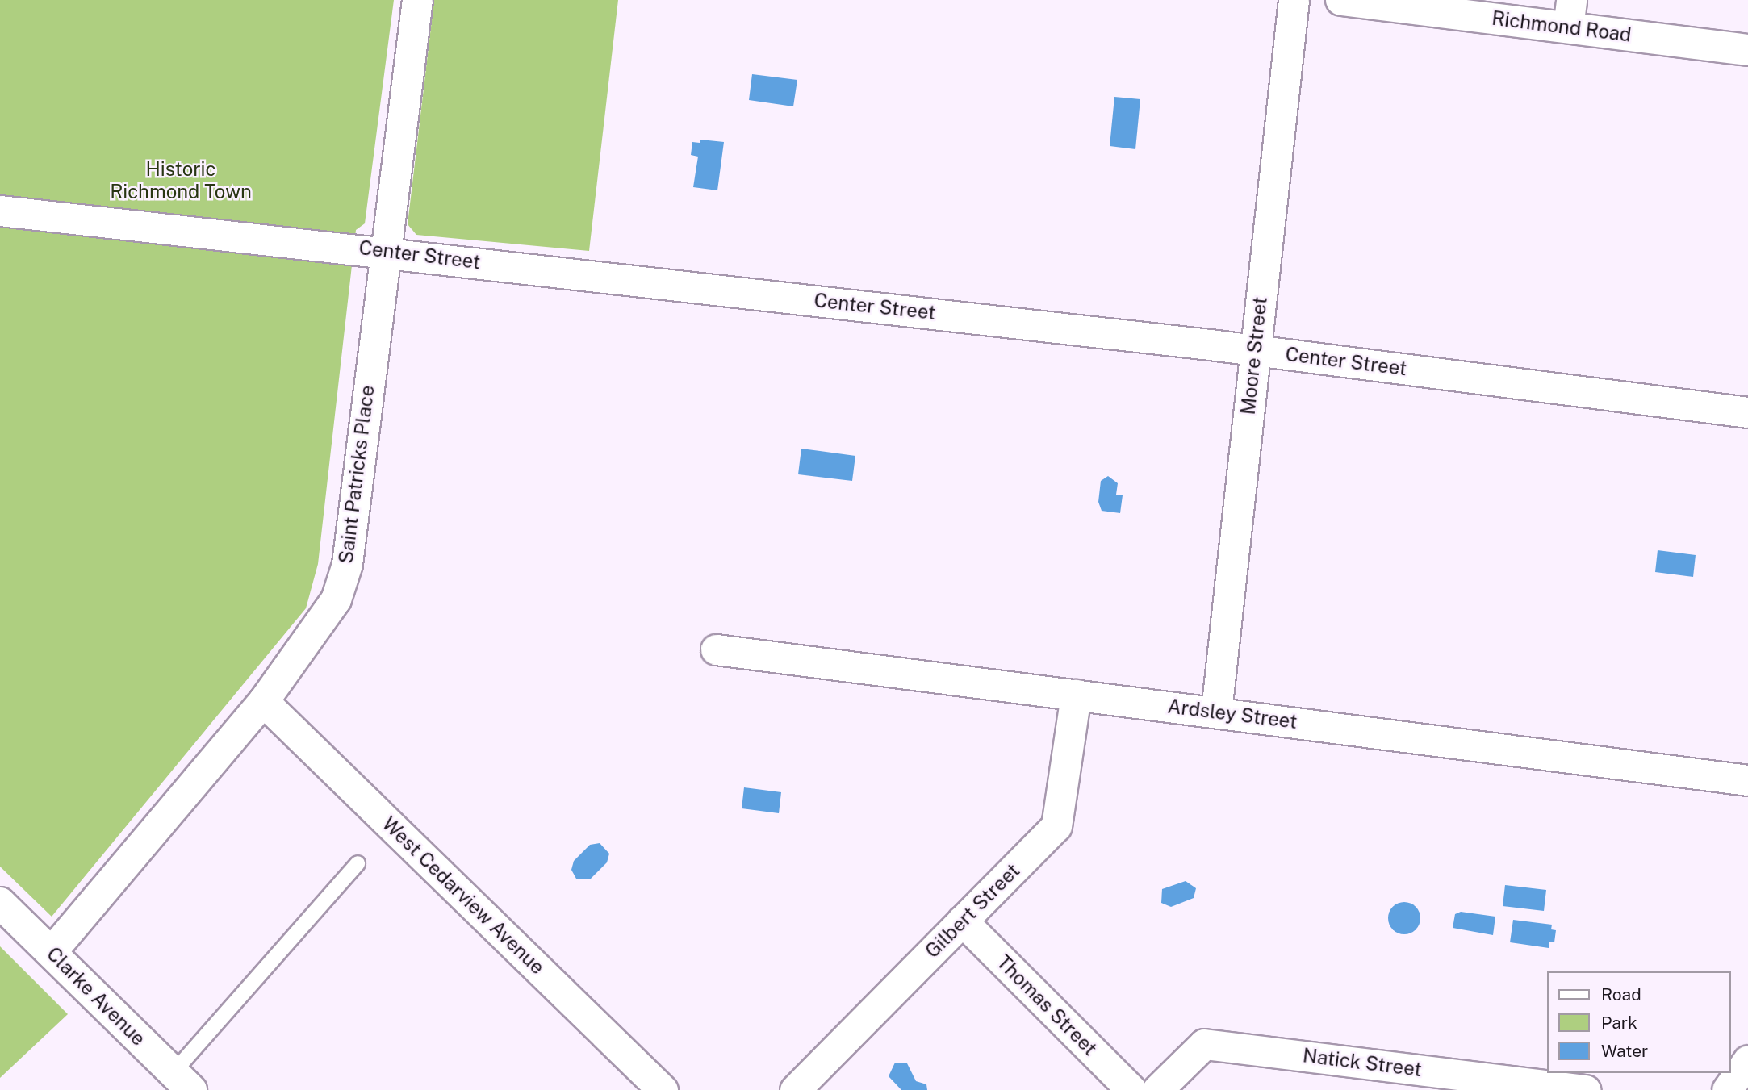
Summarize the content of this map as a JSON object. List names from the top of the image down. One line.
{"streets":{"street":["Richmond Road","Center Street","Moore Street","Saint Patricks Place","Ardsley Street","West Cedarview Avenue","Gilbert Street","Clarke Avenue","Thomas Street","Natick Street"]},"crossings":[["Center Street","Moore Street"],["Center Street","Saint Patricks Place"],["Moore Street","Ardsley Street"],["Saint Patricks Place","West Cedarview Avenue"],["Saint Patricks Place","Clarke Avenue"],["Ardsley Street","Gilbert Street"],["Gilbert Street","Thomas Street"]],"parks":["Historic Richmond Town"],"legend":["Road","Park","Water"]}
